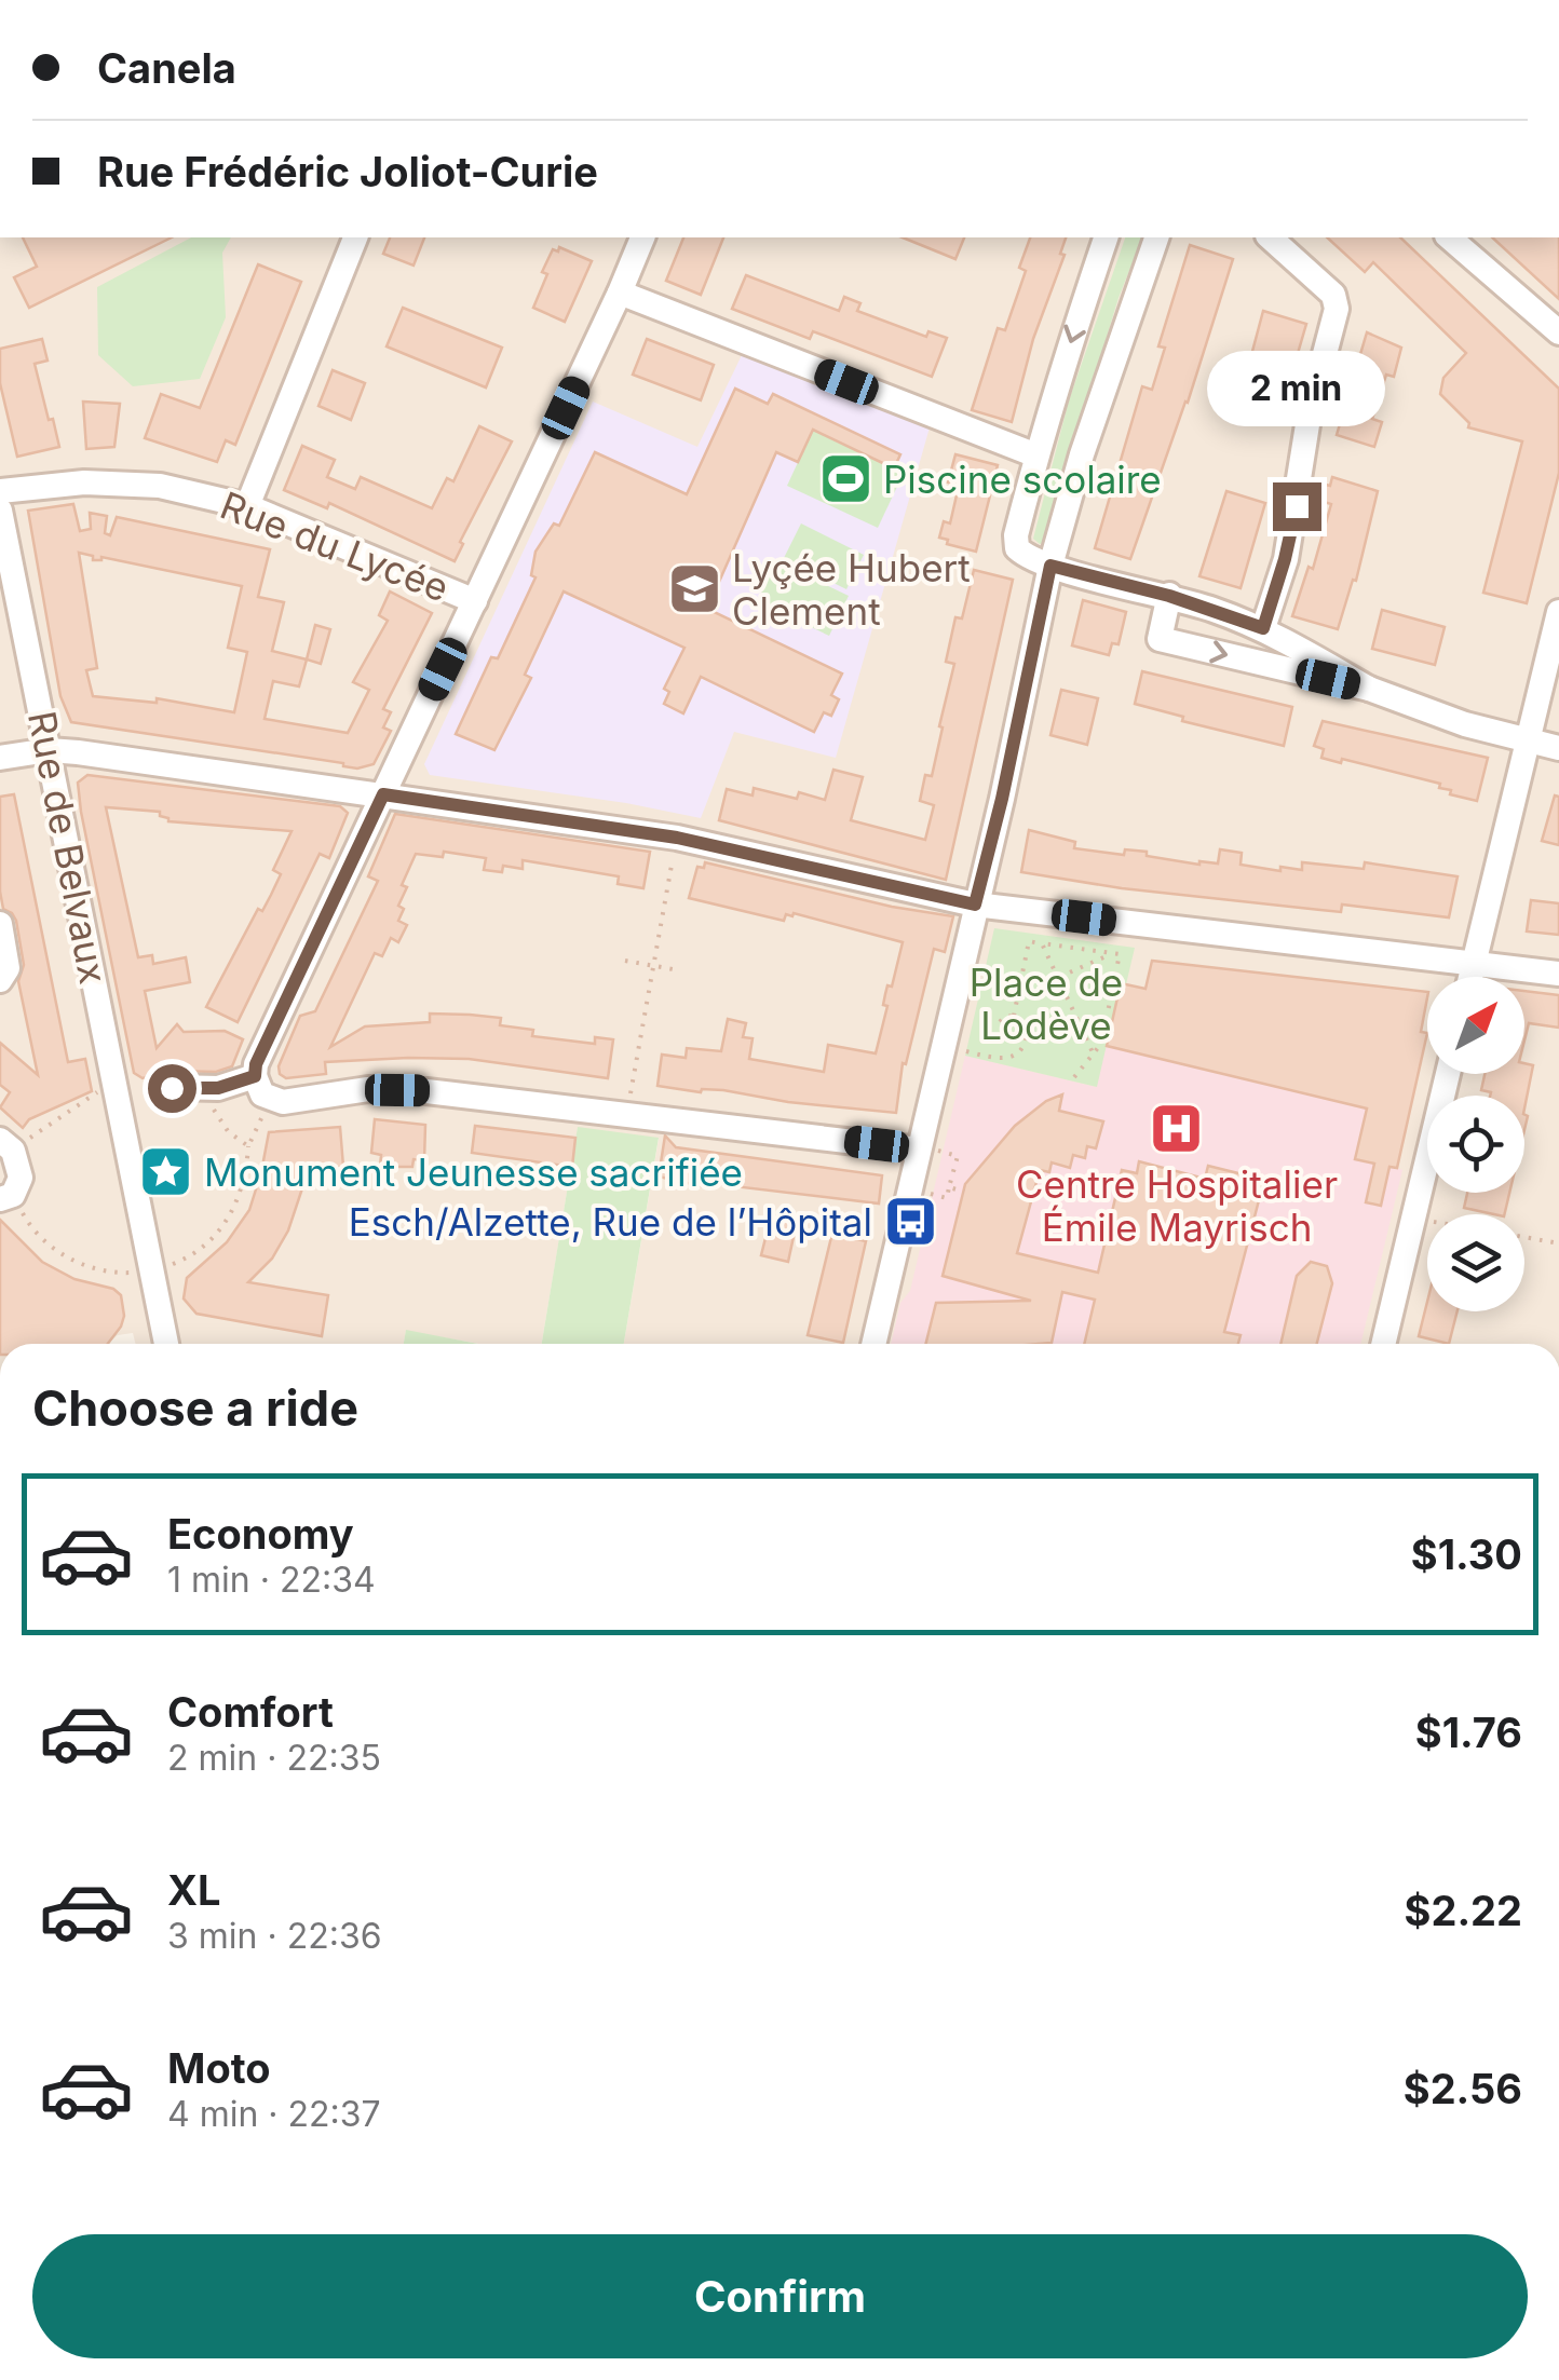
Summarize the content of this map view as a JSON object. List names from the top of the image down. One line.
{"streets":{"street":["Rue du Lycée","Rue de Belvaux"]},"parks":["Place de Lodève"],"places":{"sports":["Piscine scolaire"],"school or university":["Lyçée Hubert Clement"],"hospital":["Centre Hospitalier Émile Mayrisch"],"place":["Monument Jeunesse sacrifiée"],"bus stop":["Esch/Alzette, Rue de l’Hôpital"]},"north":"top right","page":{"banner":["Canela","Rue Frédéric Joliot-Curie"],"bubble":"2 min","heading":"Choose a ride","list":[{"name":"Economy","note":"1 min · 22:34","value":"$1.30"},{"name":"Comfort","note":"2 min · 22:35","value":"$1.76"},{"name":"XL","note":"3 min · 22:36","value":"$2.22"},{"name":"Moto","note":"4 min · 22:37","value":"$2.56"}],"buttons":"Confirm"}}
